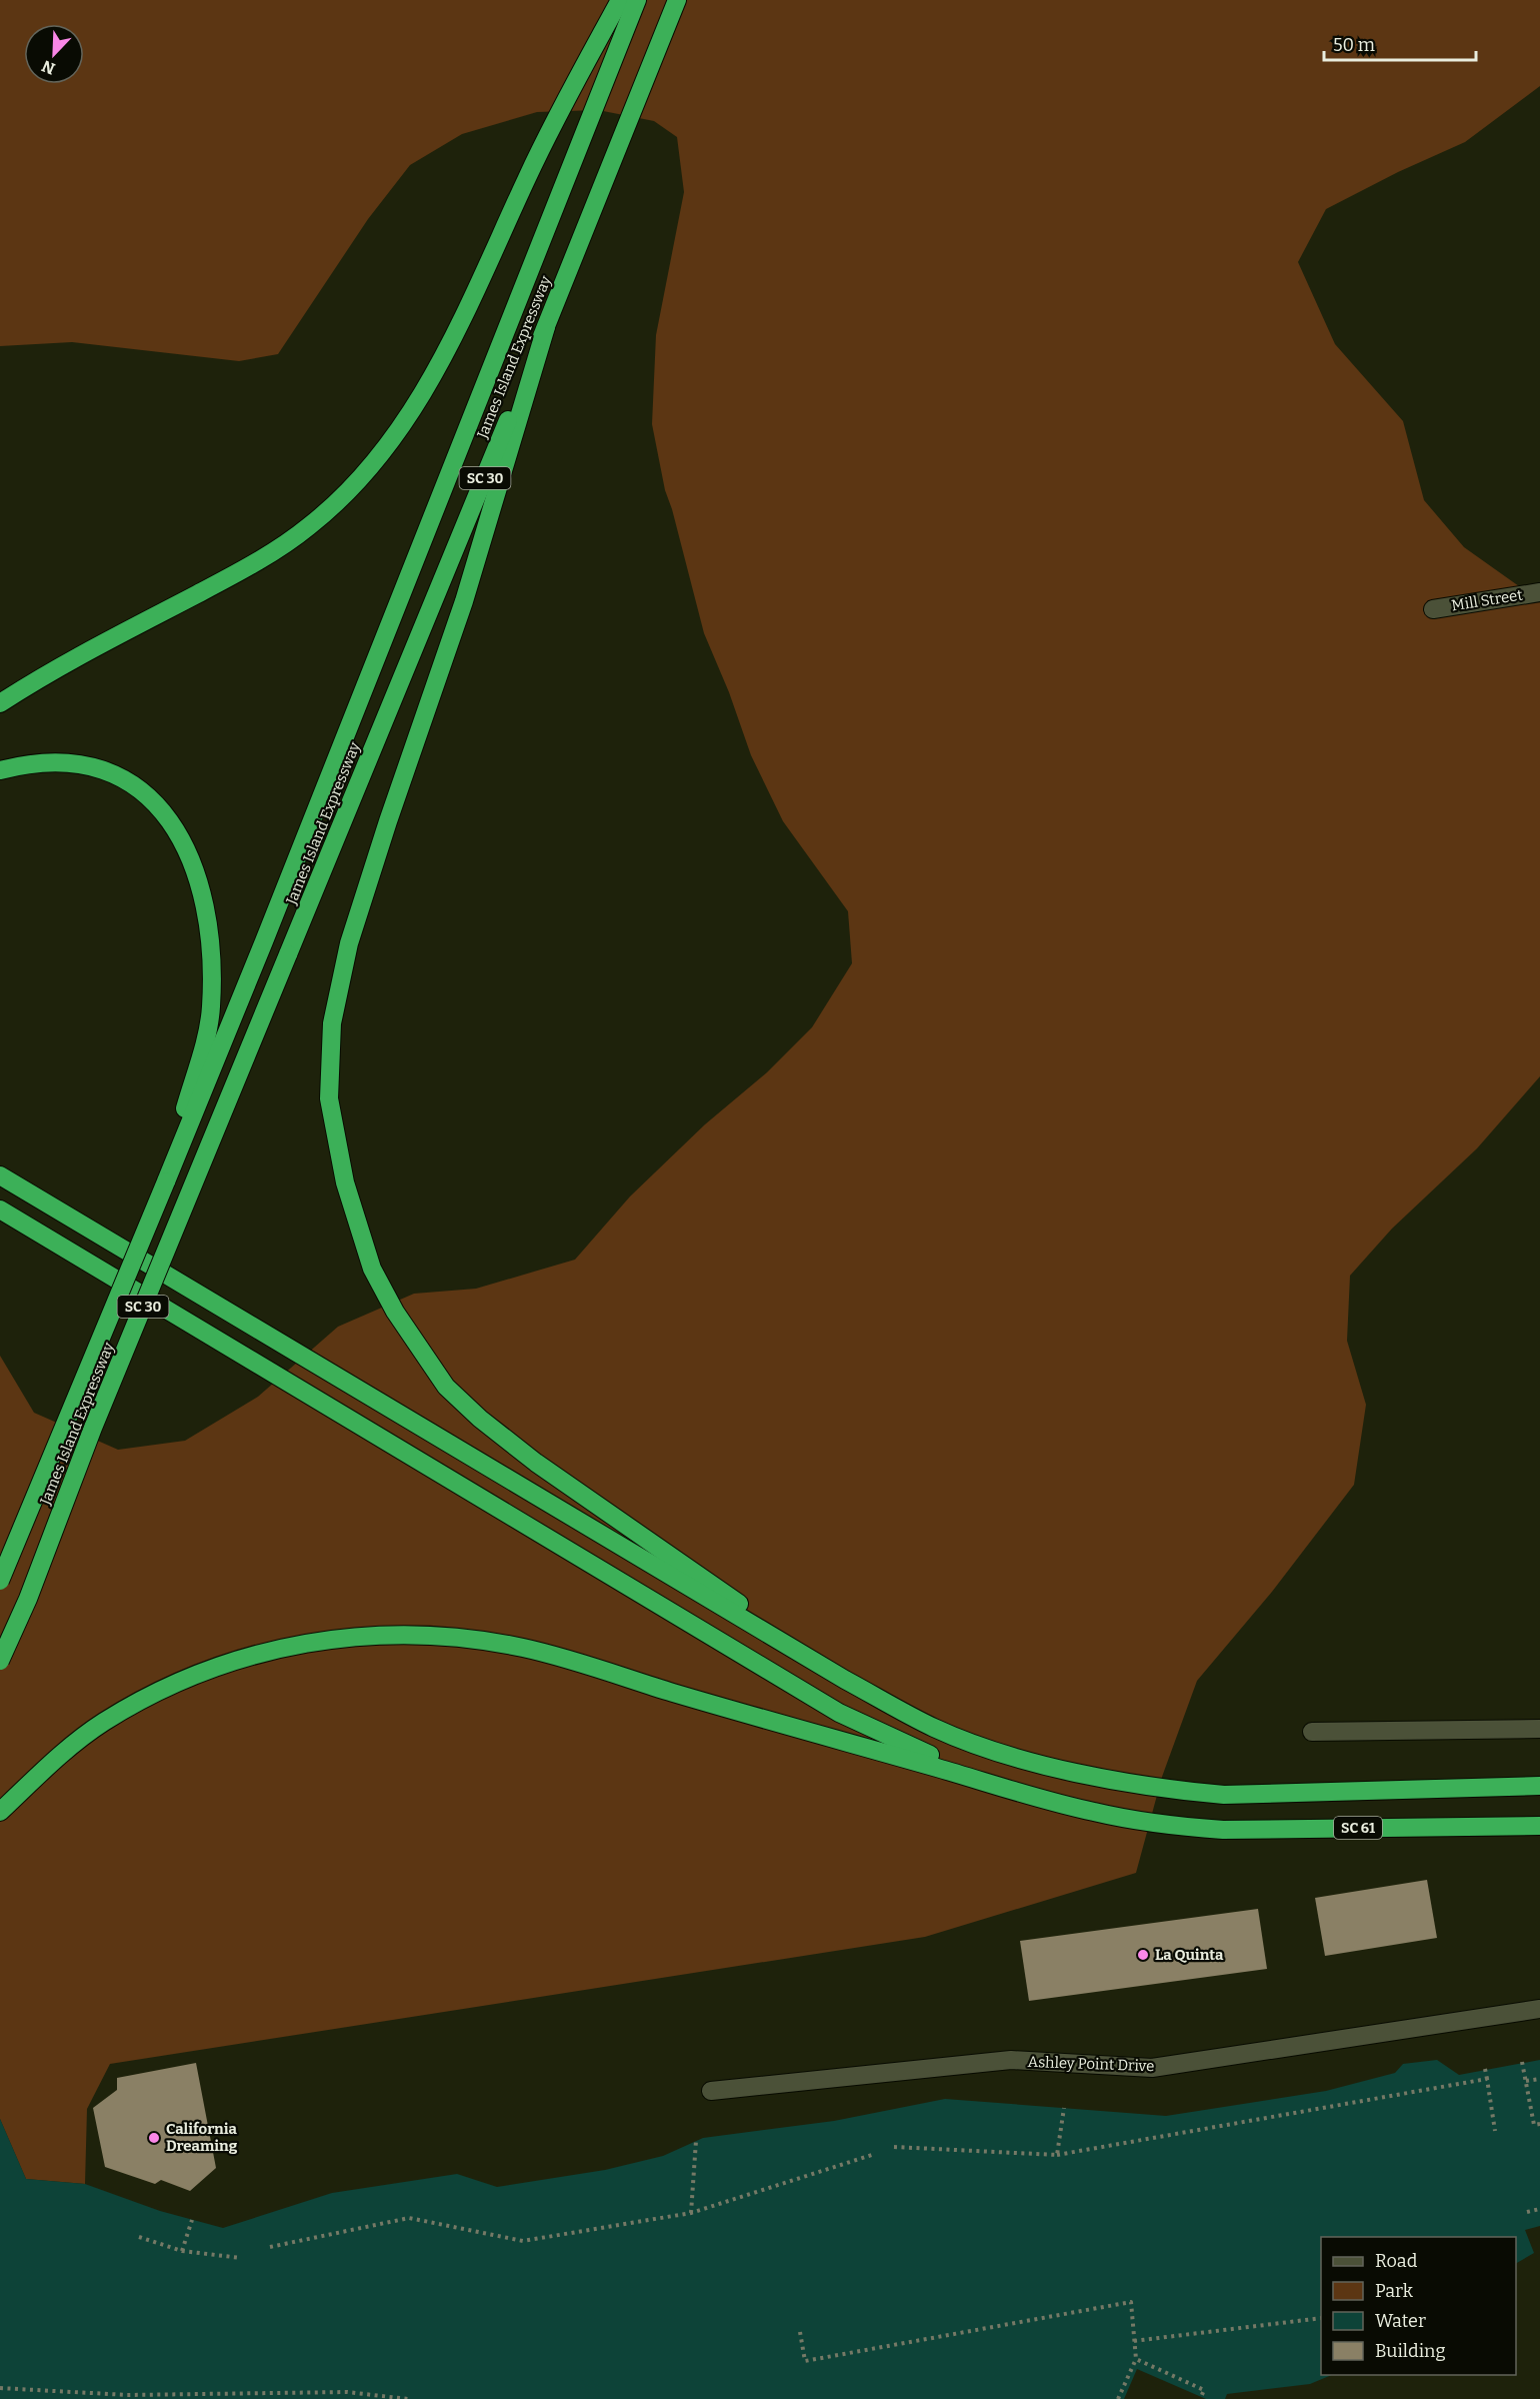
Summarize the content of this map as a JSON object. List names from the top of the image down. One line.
{"streets":{"highway":["James Island Expressway","SC 30","SC 61"],"street":["Mill Street","Ashley Point Drive"]},"places":["La Quinta","California Dreaming"],"legend":["Road","Park","Water","Building"],"scale_bar":"50 m","north":"bottom left"}
